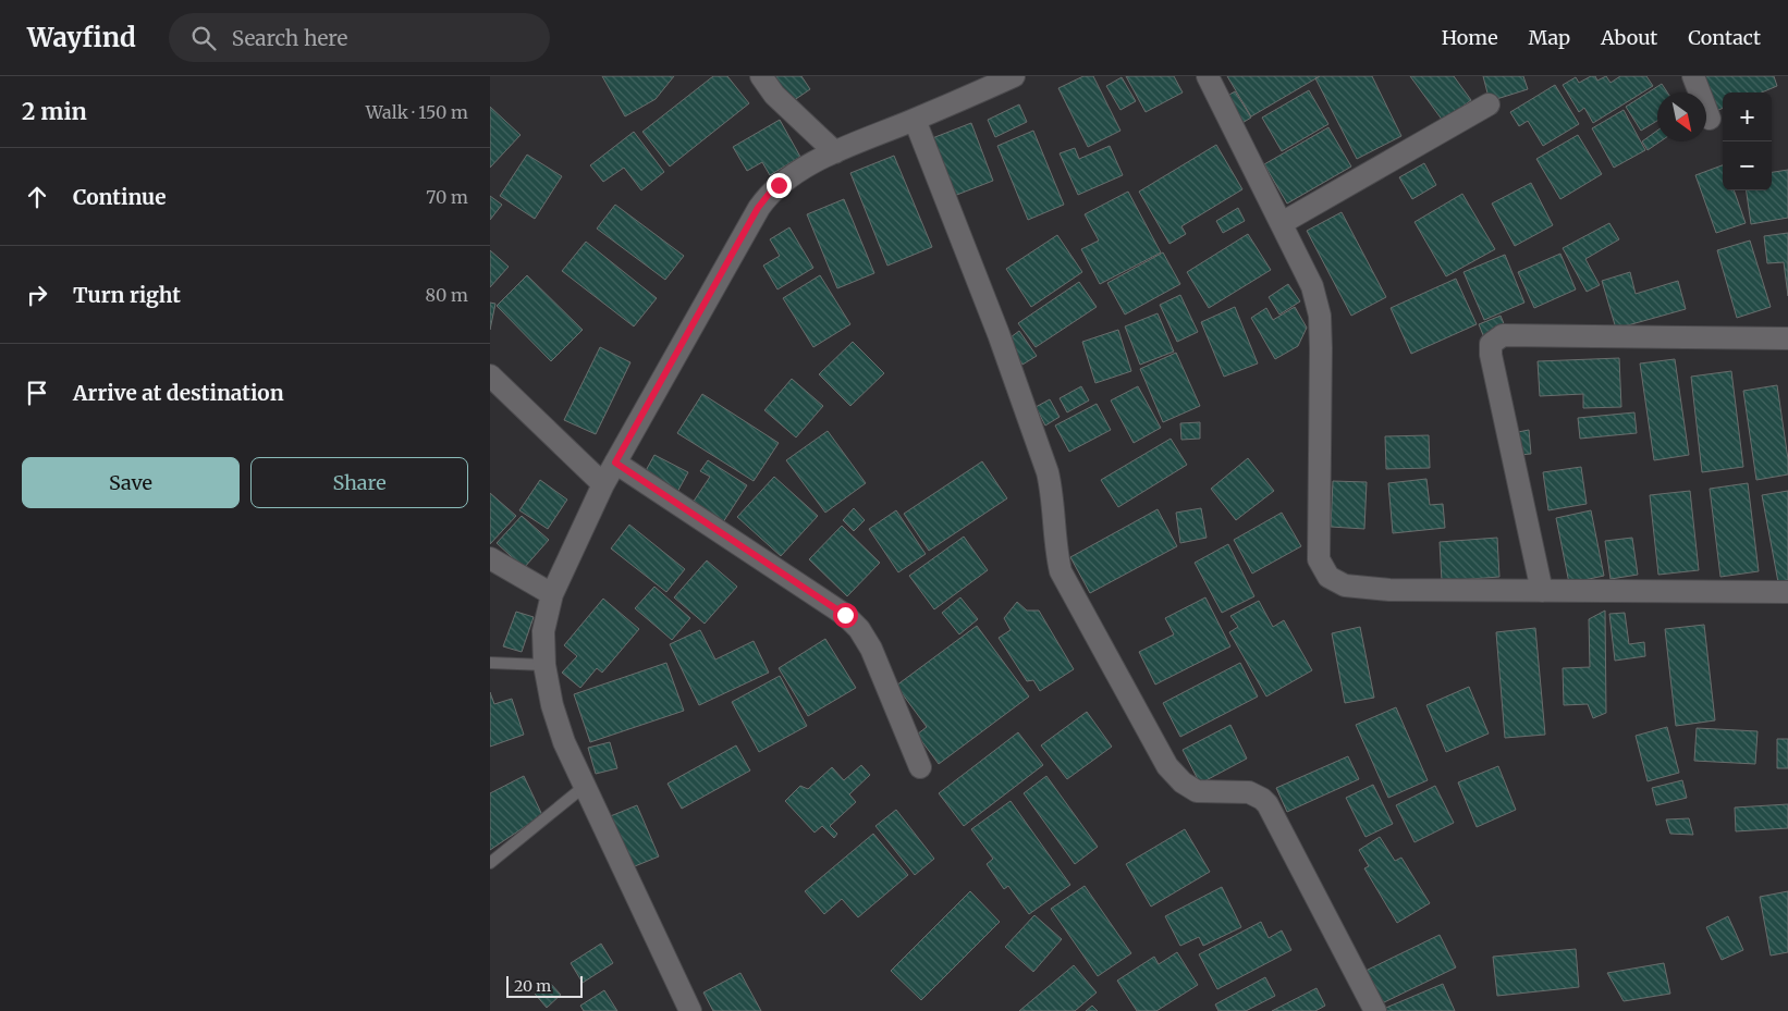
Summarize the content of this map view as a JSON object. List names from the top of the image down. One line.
{"scale_bar":"20 m","north":"bottom right","page":{"header":"Wayfind","search":"Search here","nav":["Home","Map","About","Contact"],"heading":["2 min","Walk · 150 m"],"map_buttons":["+","−"],"list":[["Continue","70 m"],["Turn right","80 m"],"Arrive at destination"],"buttons":["Save","Share"],"scale":"20 m"}}
